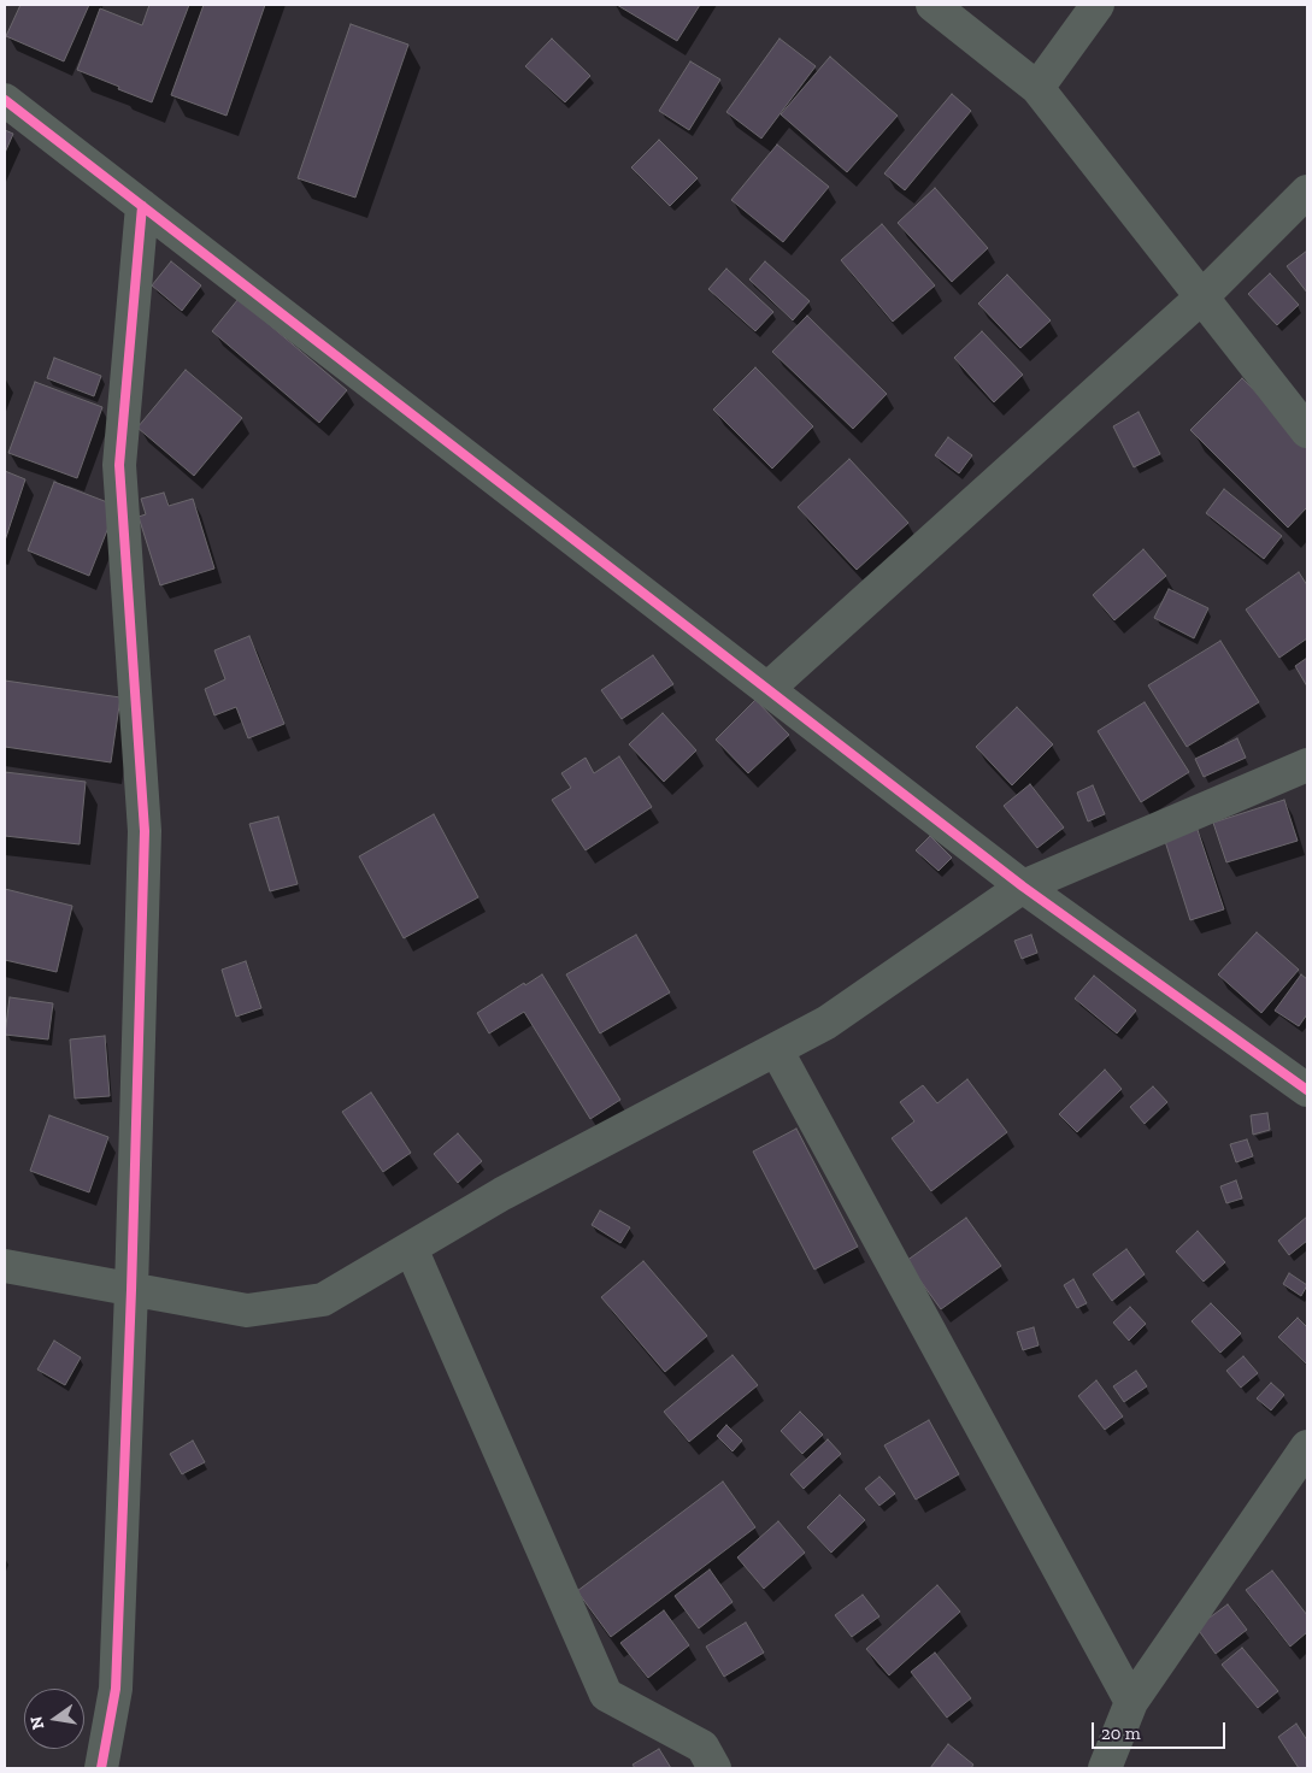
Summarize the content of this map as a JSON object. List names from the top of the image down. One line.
{"scale_bar":"20 m","north":"left"}
